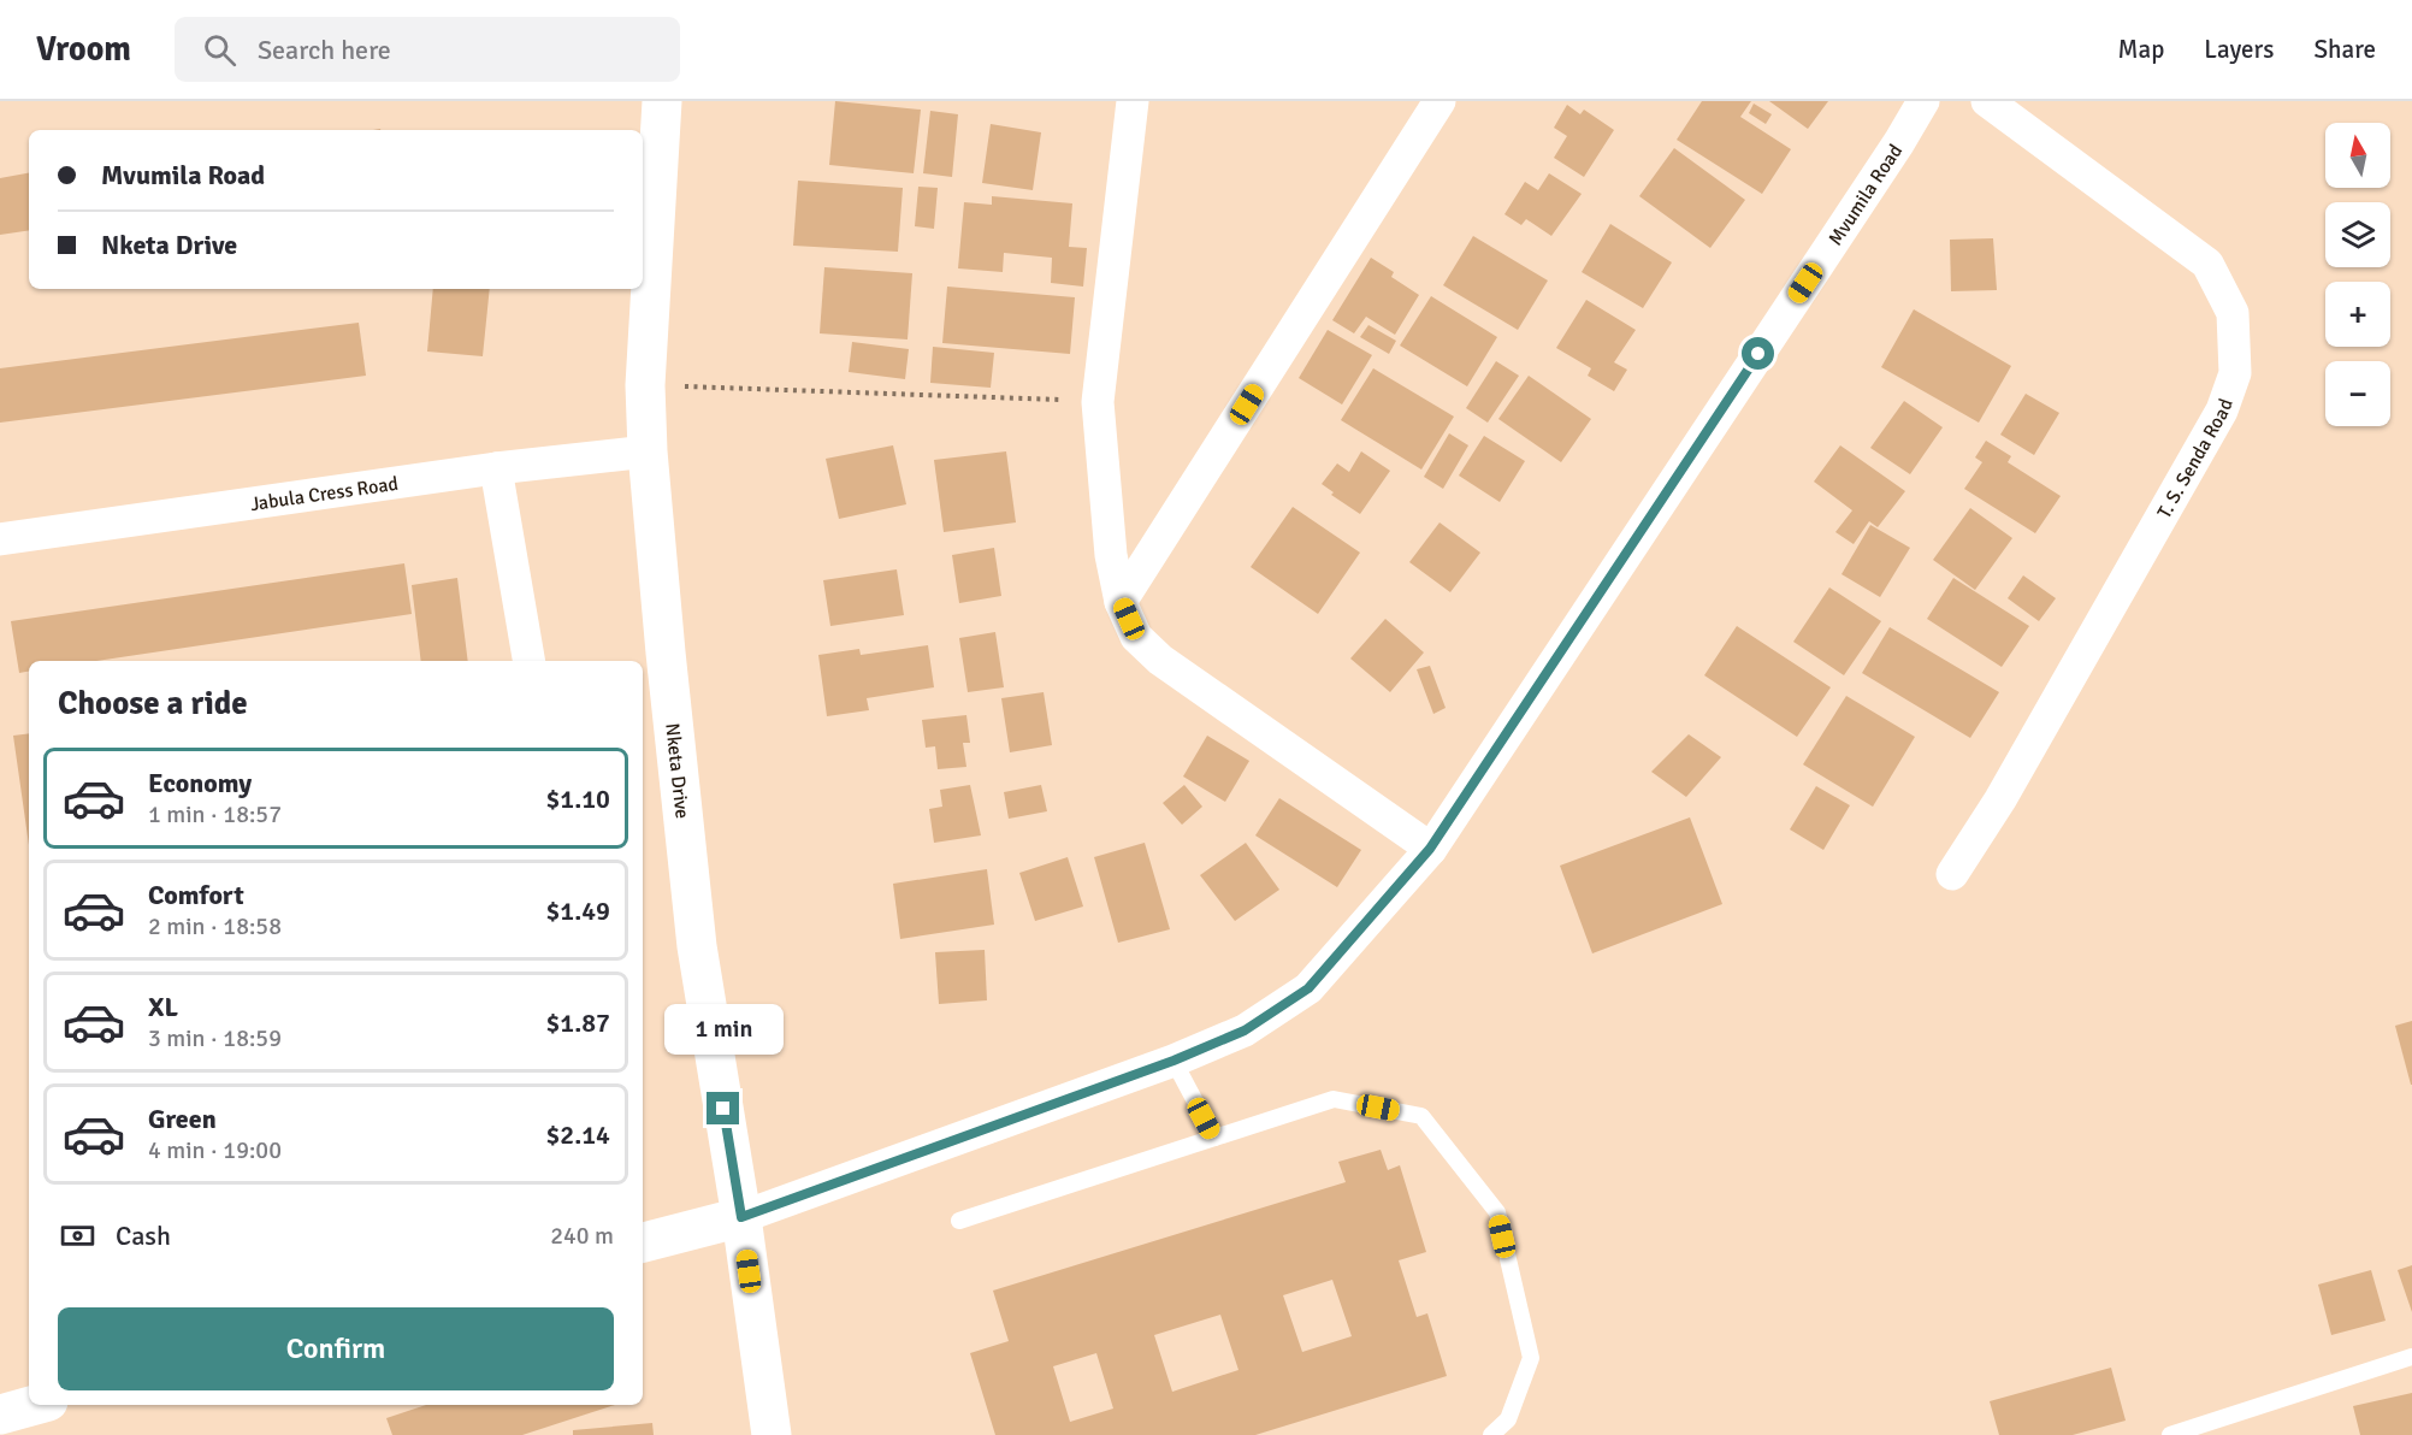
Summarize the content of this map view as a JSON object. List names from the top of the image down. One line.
{"streets":{"street":["Mvumila Road","T. S. Senda Road","Jabula Cress Road","Nketa Drive"]},"crossings":[["Mvumila Road","Nketa Drive"],["Jabula Cress Road","Nketa Drive"]],"north":"top","page":{"header":"Vroom","search":"Search here","nav":["Map","Layers","Share"],"map_buttons":["+","−"],"banner":["Mvumila Road","Nketa Drive"],"heading":"Choose a ride","list":[{"name":"Economy","note":"1 min · 18:57","value":"$1.10"},{"name":"Comfort","note":"2 min · 18:58","value":"$1.49"},{"name":"XL","note":"3 min · 18:59","value":"$1.87"},{"name":"Green","note":"4 min · 19:00","value":"$2.14"}],"bubble":"1 min","pay":["Cash","240 m"],"buttons":"Confirm"}}
